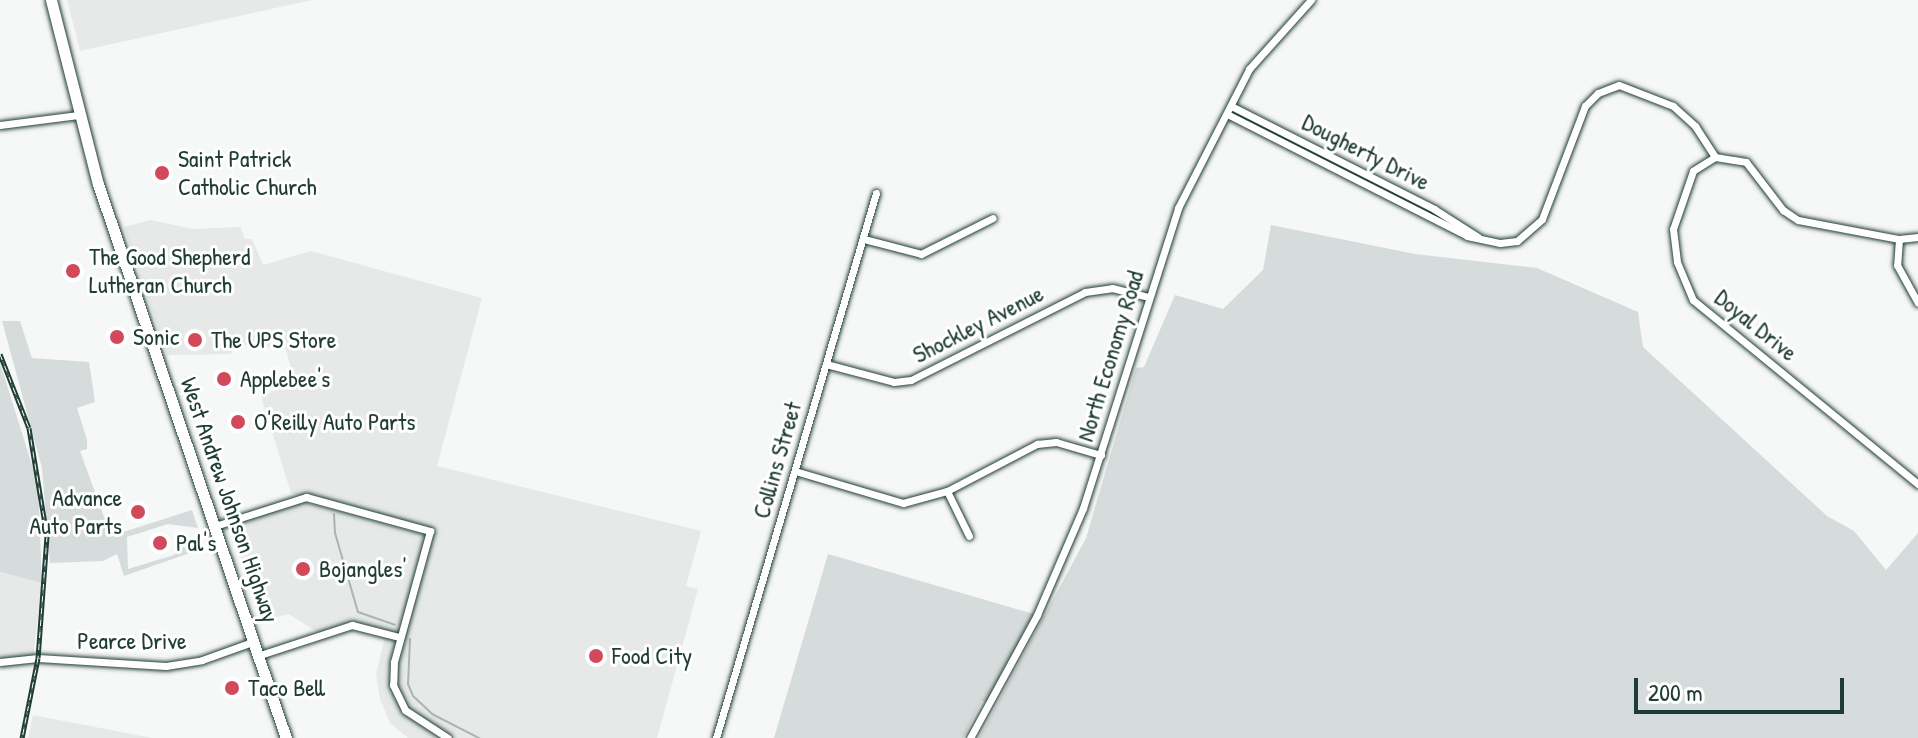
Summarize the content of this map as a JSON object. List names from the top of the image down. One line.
{"streets":{"main road":["West Andrew Johnson Highway"],"street":["Dougherty Drive","Shockley Avenue","Doyal Drive","North Economy Road","Collins Street","Pearce Drive"]},"crossings":[["Dougherty Drive","Doyal Drive"],["Dougherty Drive","North Economy Road"],["Shockley Avenue","North Economy Road"],["Shockley Avenue","Collins Street"],["West Andrew Johnson Highway","Pearce Drive"]],"places":["Saint Patrick Catholic Church","The Good Shepherd Lutheran Church","Sonic","The UPS Store","Applebee's","O'Reilly Auto Parts","Advance Auto Parts","Pal's","Bojangles'","Food City","Taco Bell"],"scale_bar":"200 m"}
